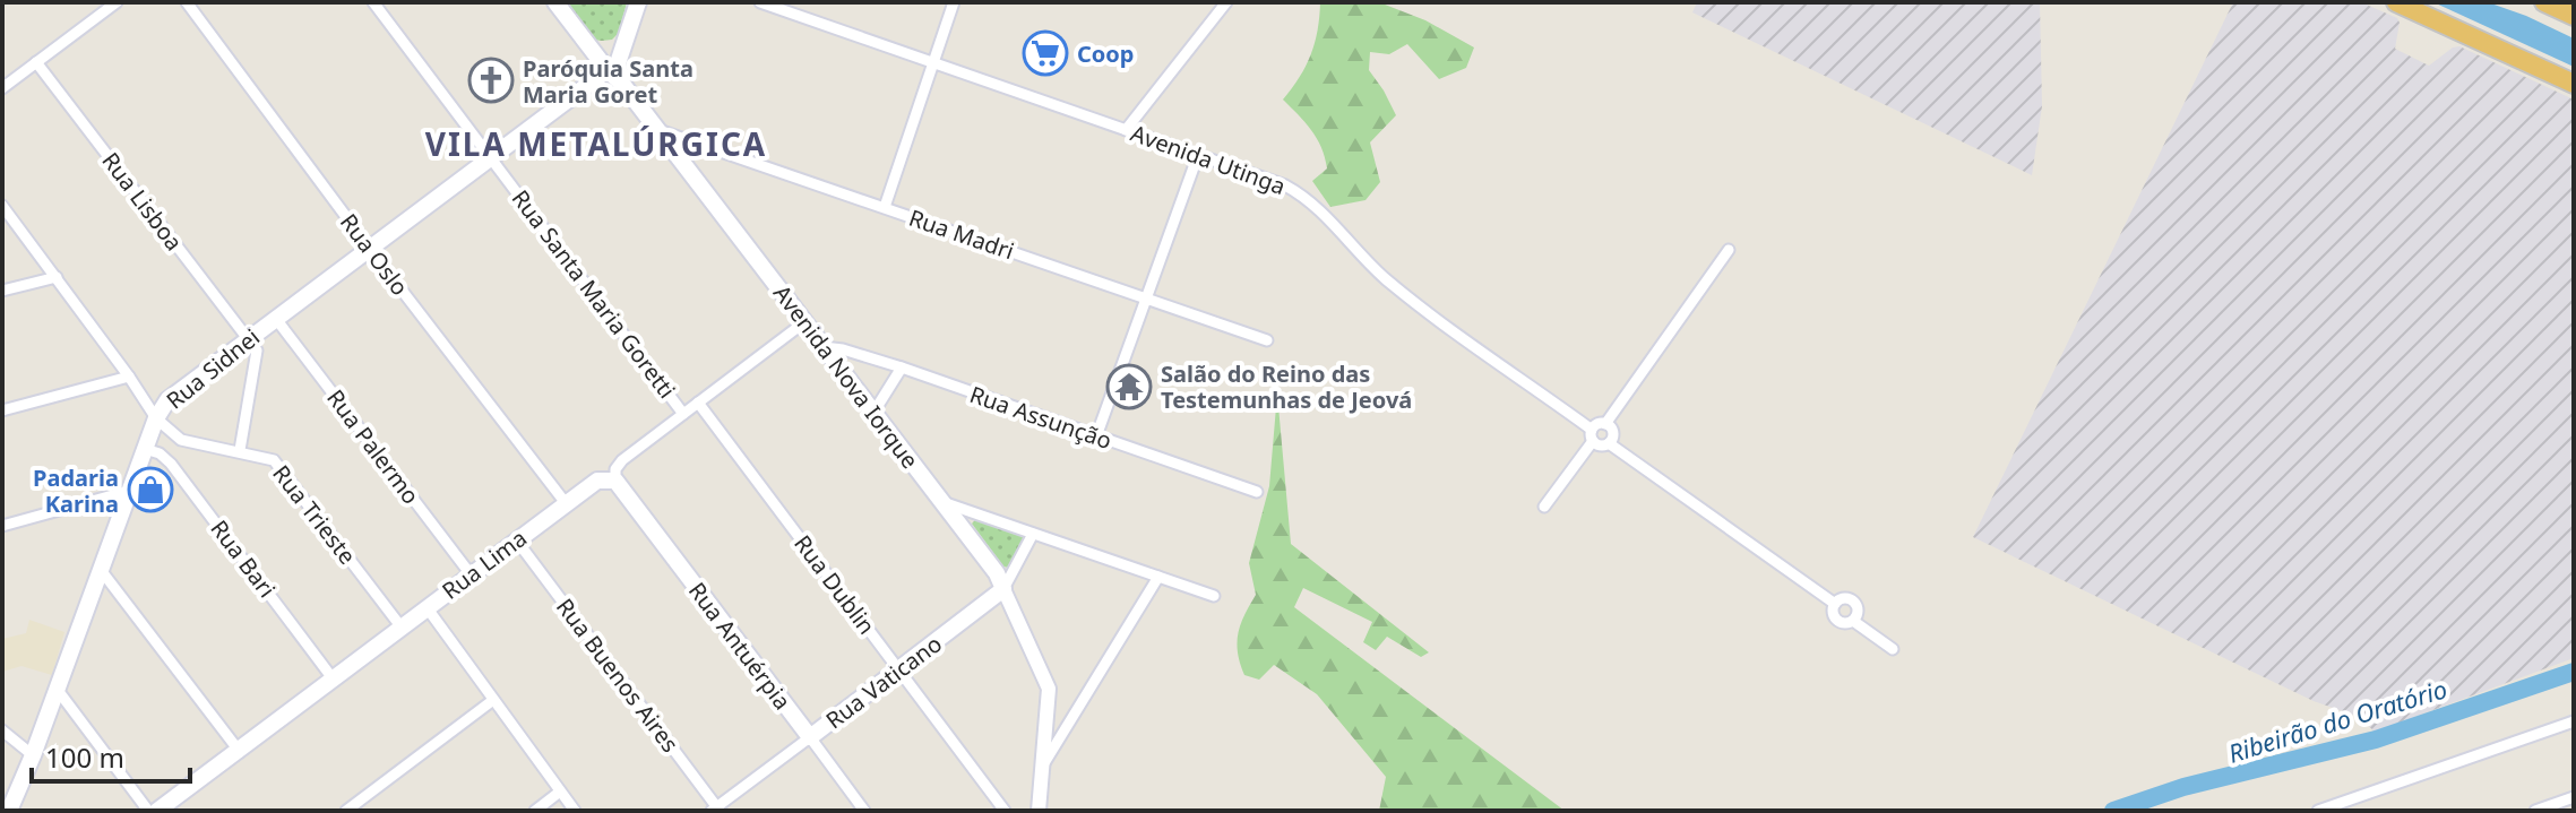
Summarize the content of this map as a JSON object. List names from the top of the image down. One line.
{"streets":{"main road":["Rua Sidnei","Avenida Nova Iorque","Rua Lima","Rua Antuérpia","Rua Vaticano"],"street":["Avenida Utinga","Rua Lisboa","Rua Madri","Rua Oslo","Rua Santa Maria Goretti","Rua Assunção","Rua Palermo","Rua Trieste","Rua Bari","Rua Dublin","Rua Buenos Aires"]},"crossings":[["Rua Lisboa","Rua Sidnei"],["Rua Madri","Avenida Nova Iorque"],["Rua Oslo","Rua Sidnei"],["Rua Oslo","Rua Lima"],["Rua Santa Maria Goretti","Rua Sidnei"],["Rua Sidnei","Avenida Nova Iorque"],["Rua Sidnei","Rua Palermo"],["Avenida Nova Iorque","Rua Assunção"],["Avenida Nova Iorque","Rua Vaticano"],["Rua Palermo","Rua Lima"],["Rua Trieste","Rua Lima"],["Rua Bari","Rua Lima"],["Rua Lima","Rua Antuérpia"],["Rua Lima","Rua Buenos Aires"],["Rua Dublin","Rua Vaticano"],["Rua Antuérpia","Rua Vaticano"],["Rua Buenos Aires","Rua Vaticano"]],"districts":["VILA METALÚRGICA"],"water":["Ribeirão do Oratório"],"places":{"supermarket":["Coop"],"church":["Paróquia Santa Maria Goret"],"temple":["Salão do Reino das Testemunhas de Jeová"],"shop":["Padaria Karina"]},"scale_bar":"100 m"}
